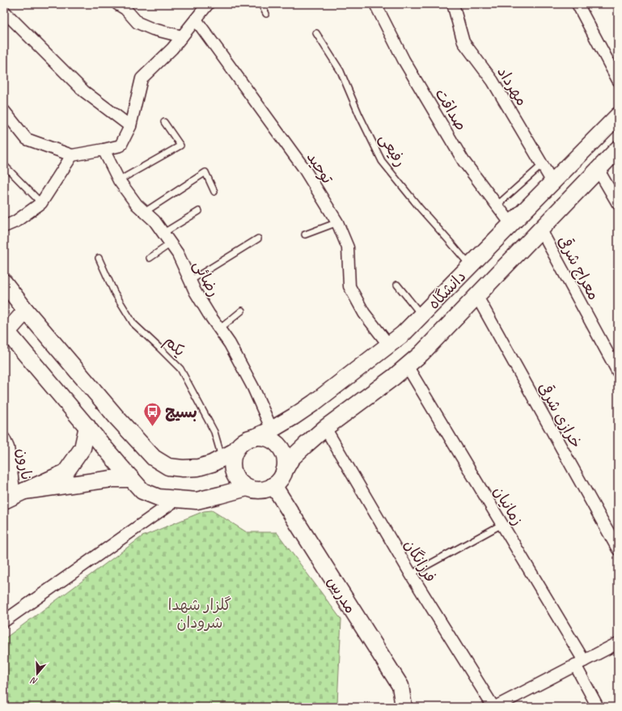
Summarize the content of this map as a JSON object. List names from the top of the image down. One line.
{"streets":{"main road":["دانشگاه","مدرس"],"street":["مهرداد","صداقت","توحید","معراج شرقی","رضائی","خرازی شرقی","نارون","زمانیان","فرزانگان"],"lane":["رفیعی","یکم"]},"crossings":[["مهرداد","دانشگاه"],["صداقت","دانشگاه"],["رفیعی","دانشگاه"],["توحید","دانشگاه"],["معراج شرقی","دانشگاه"],["رضائی","دانشگاه"],["دانشگاه","یکم"],["دانشگاه","خرازی شرقی"],["دانشگاه","زمانیان"],["دانشگاه","فرزانگان"],["دانشگاه","مدرس"],["یکم","مدرس"]],"parks":["گلزار شهدا شرودان"],"places":{"bus stop":["بسیج"]},"north":"bottom"}
